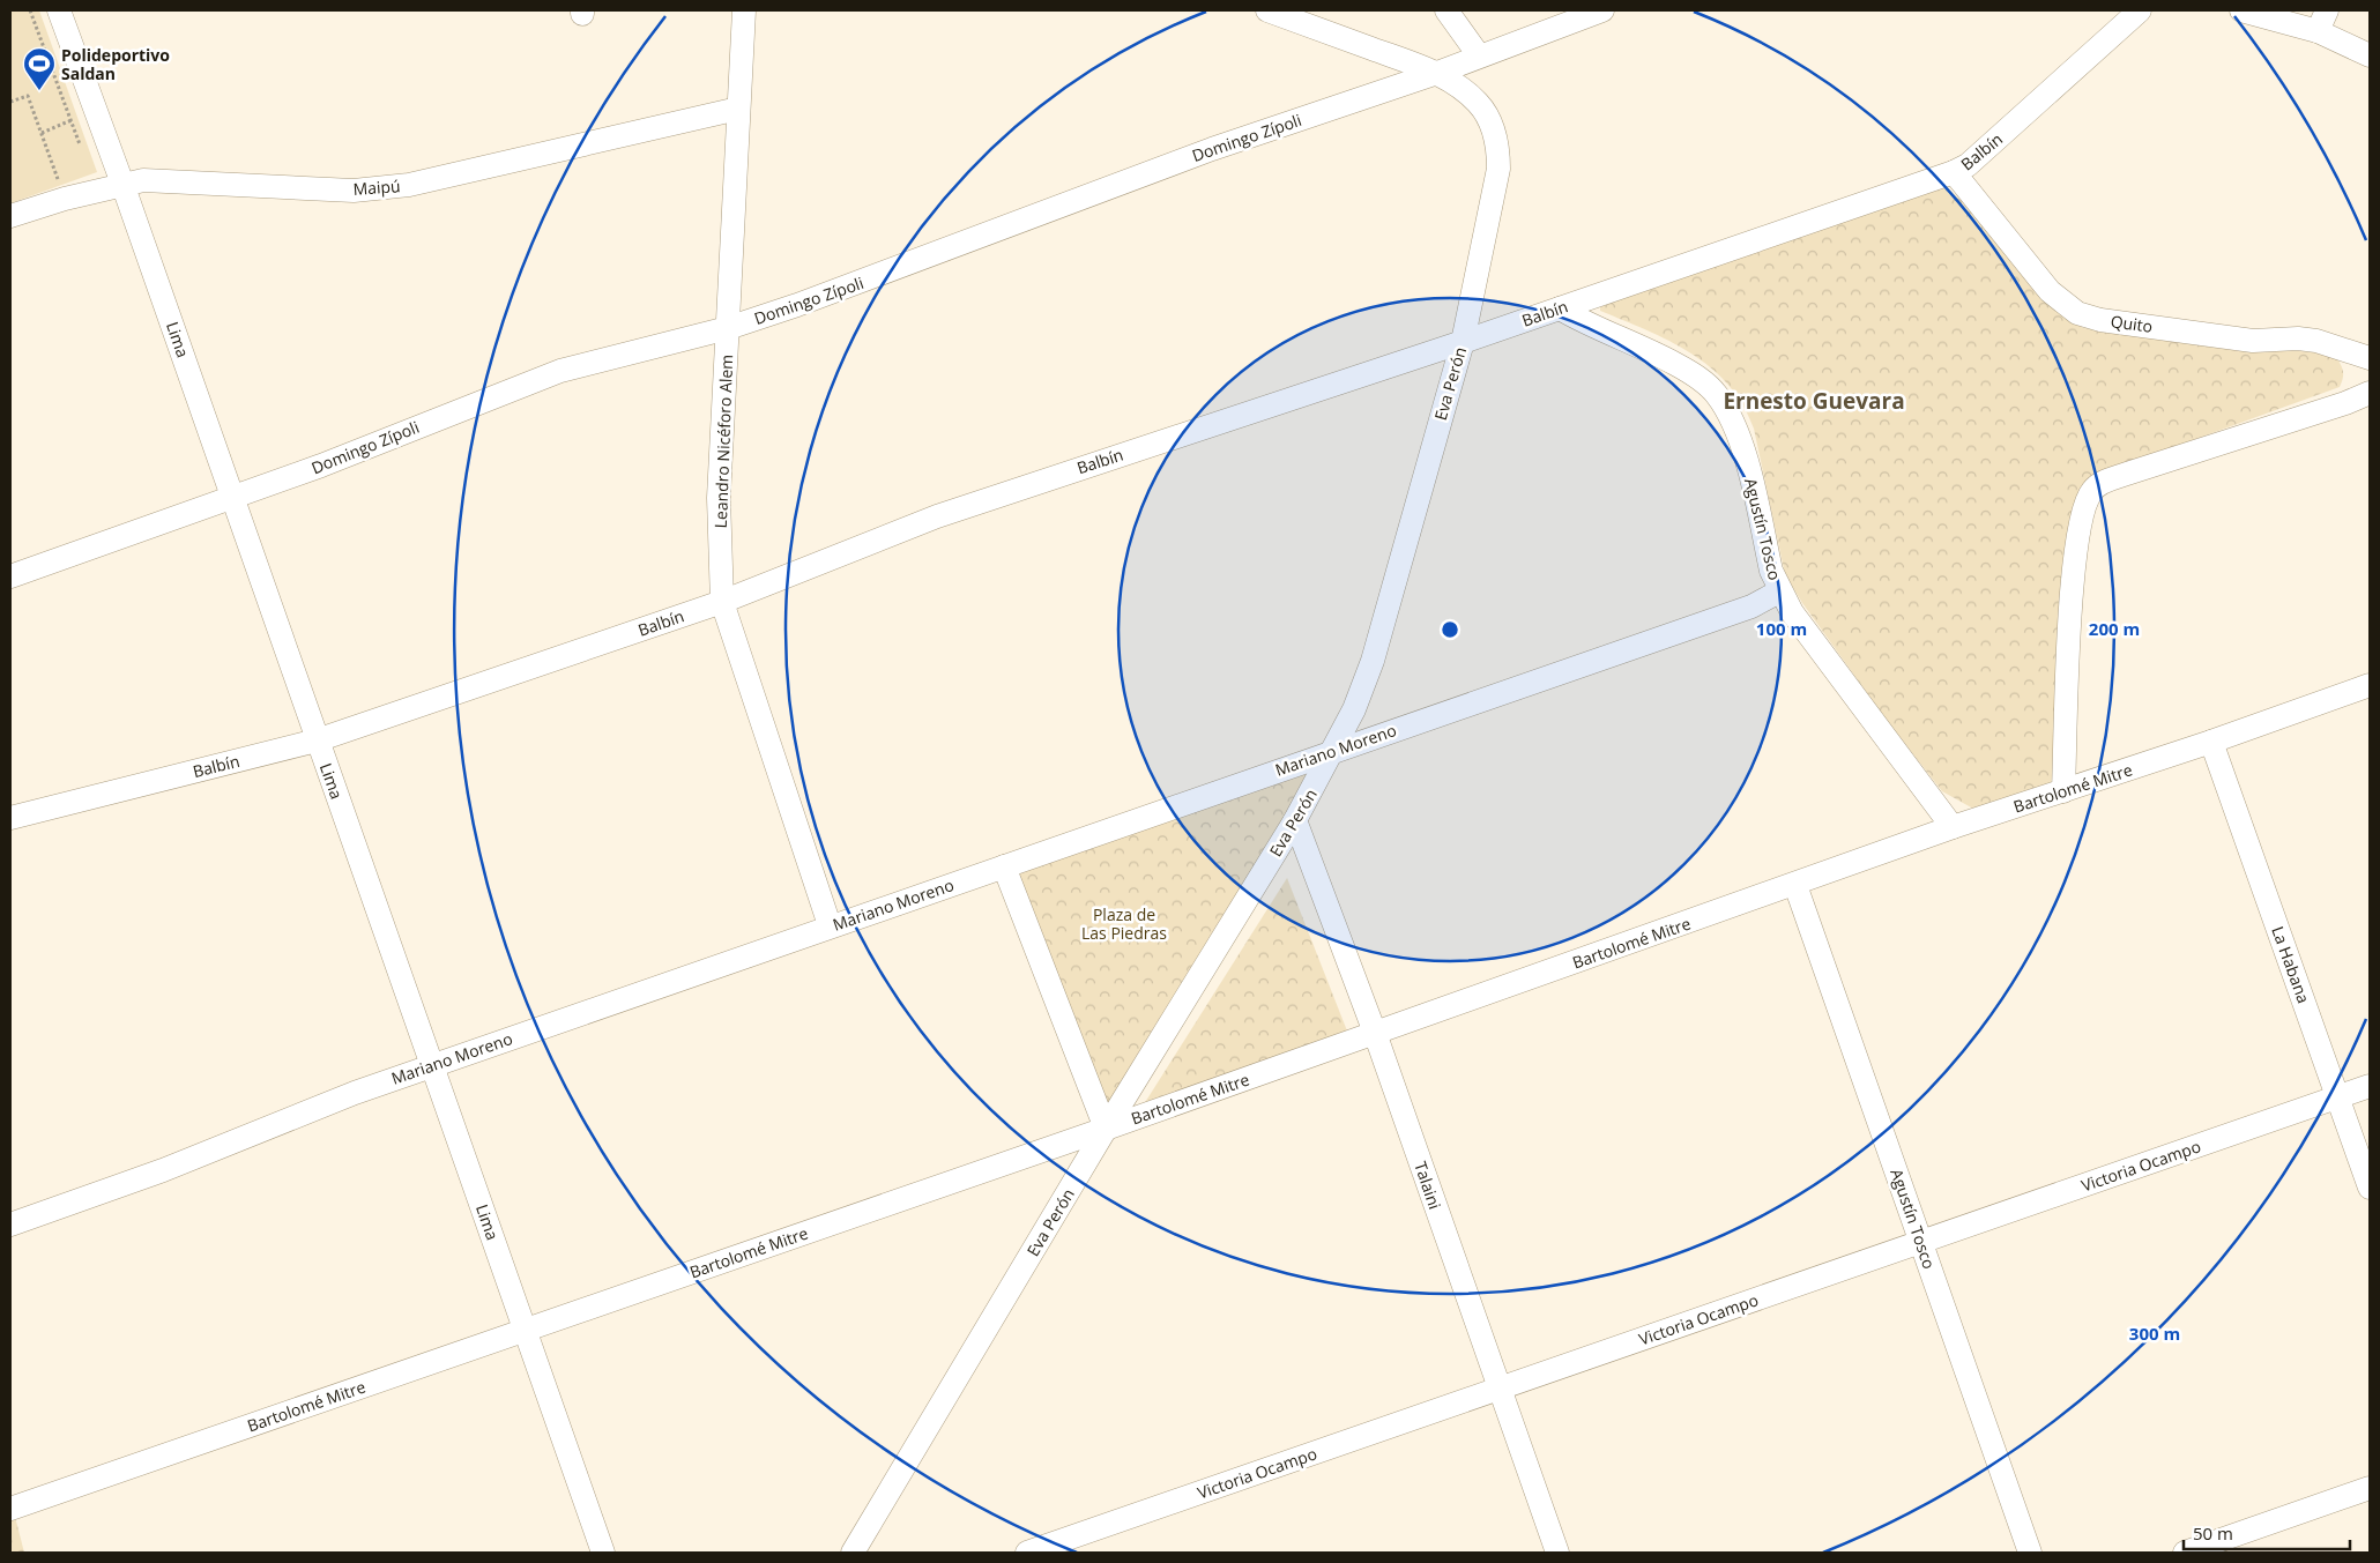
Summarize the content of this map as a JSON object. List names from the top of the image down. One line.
{"streets":{"street":["Domingo Zípoli","Balbín","Maipú","Quito","Lima","Eva Perón","Leandro Nicéforo Alem","Agustín Tosco","Mariano Moreno","Bartolomé Mitre","La Habana","Victoria Ocampo","Talaini"]},"crossings":[["Domingo Zípoli","Lima"],["Domingo Zípoli","Eva Perón"],["Domingo Zípoli","Leandro Nicéforo Alem"],["Balbín","Quito"],["Balbín","Lima"],["Balbín","Eva Perón"],["Balbín","Leandro Nicéforo Alem"],["Balbín","Agustín Tosco"],["Maipú","Lima"],["Maipú","Leandro Nicéforo Alem"],["Lima","Mariano Moreno"],["Lima","Bartolomé Mitre"],["Eva Perón","Mariano Moreno"],["Eva Perón","Bartolomé Mitre"],["Eva Perón","Talaini"],["Leandro Nicéforo Alem","Mariano Moreno"],["Agustín Tosco","Mariano Moreno"],["Agustín Tosco","Bartolomé Mitre"],["Agustín Tosco","Victoria Ocampo"],["Bartolomé Mitre","La Habana"],["Bartolomé Mitre","Talaini"],["La Habana","Victoria Ocampo"],["Victoria Ocampo","Talaini"]],"districts":["Ernesto Guevara"],"parks":["Plaza de Las Piedras"],"places":{"sports":["Polideportivo Saldan"]},"scale_bar":"50 m","rings":["100 m","200 m","300 m"]}
